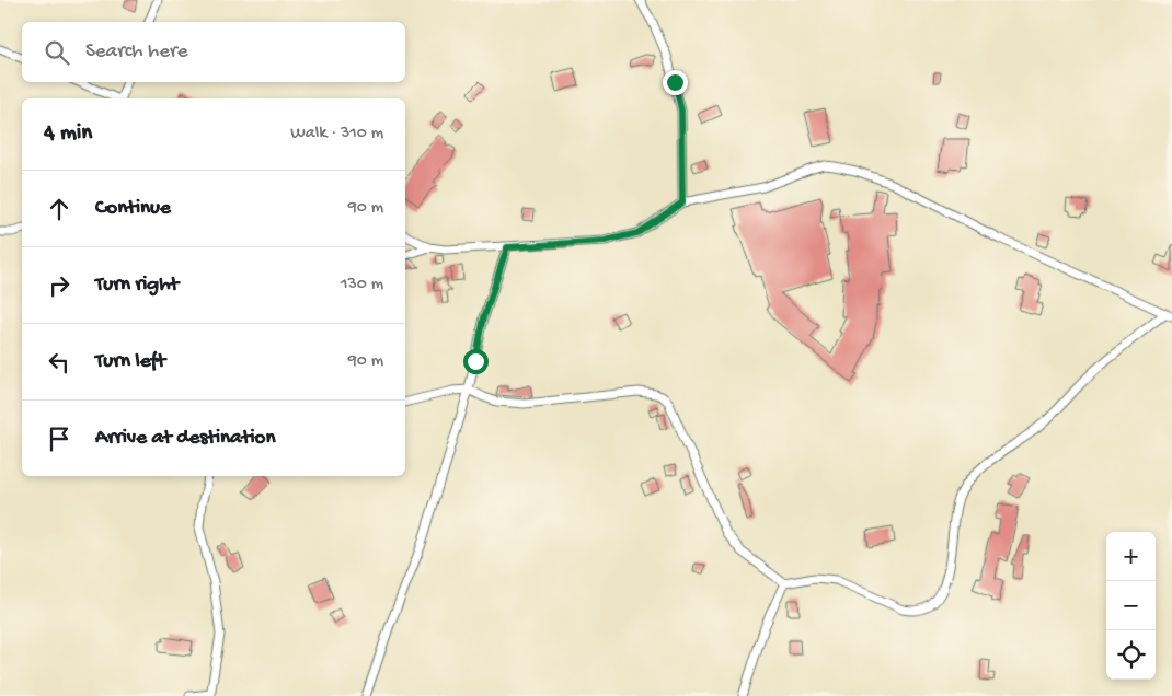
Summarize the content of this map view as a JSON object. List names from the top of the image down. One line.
{"page":{"search":"Search here","heading":["4 min","Walk · 310 m"],"list":[["Continue","90 m"],["Turn right","130 m"],["Turn left","90 m"],"Arrive at destination"],"map_buttons":["+","−"]}}
